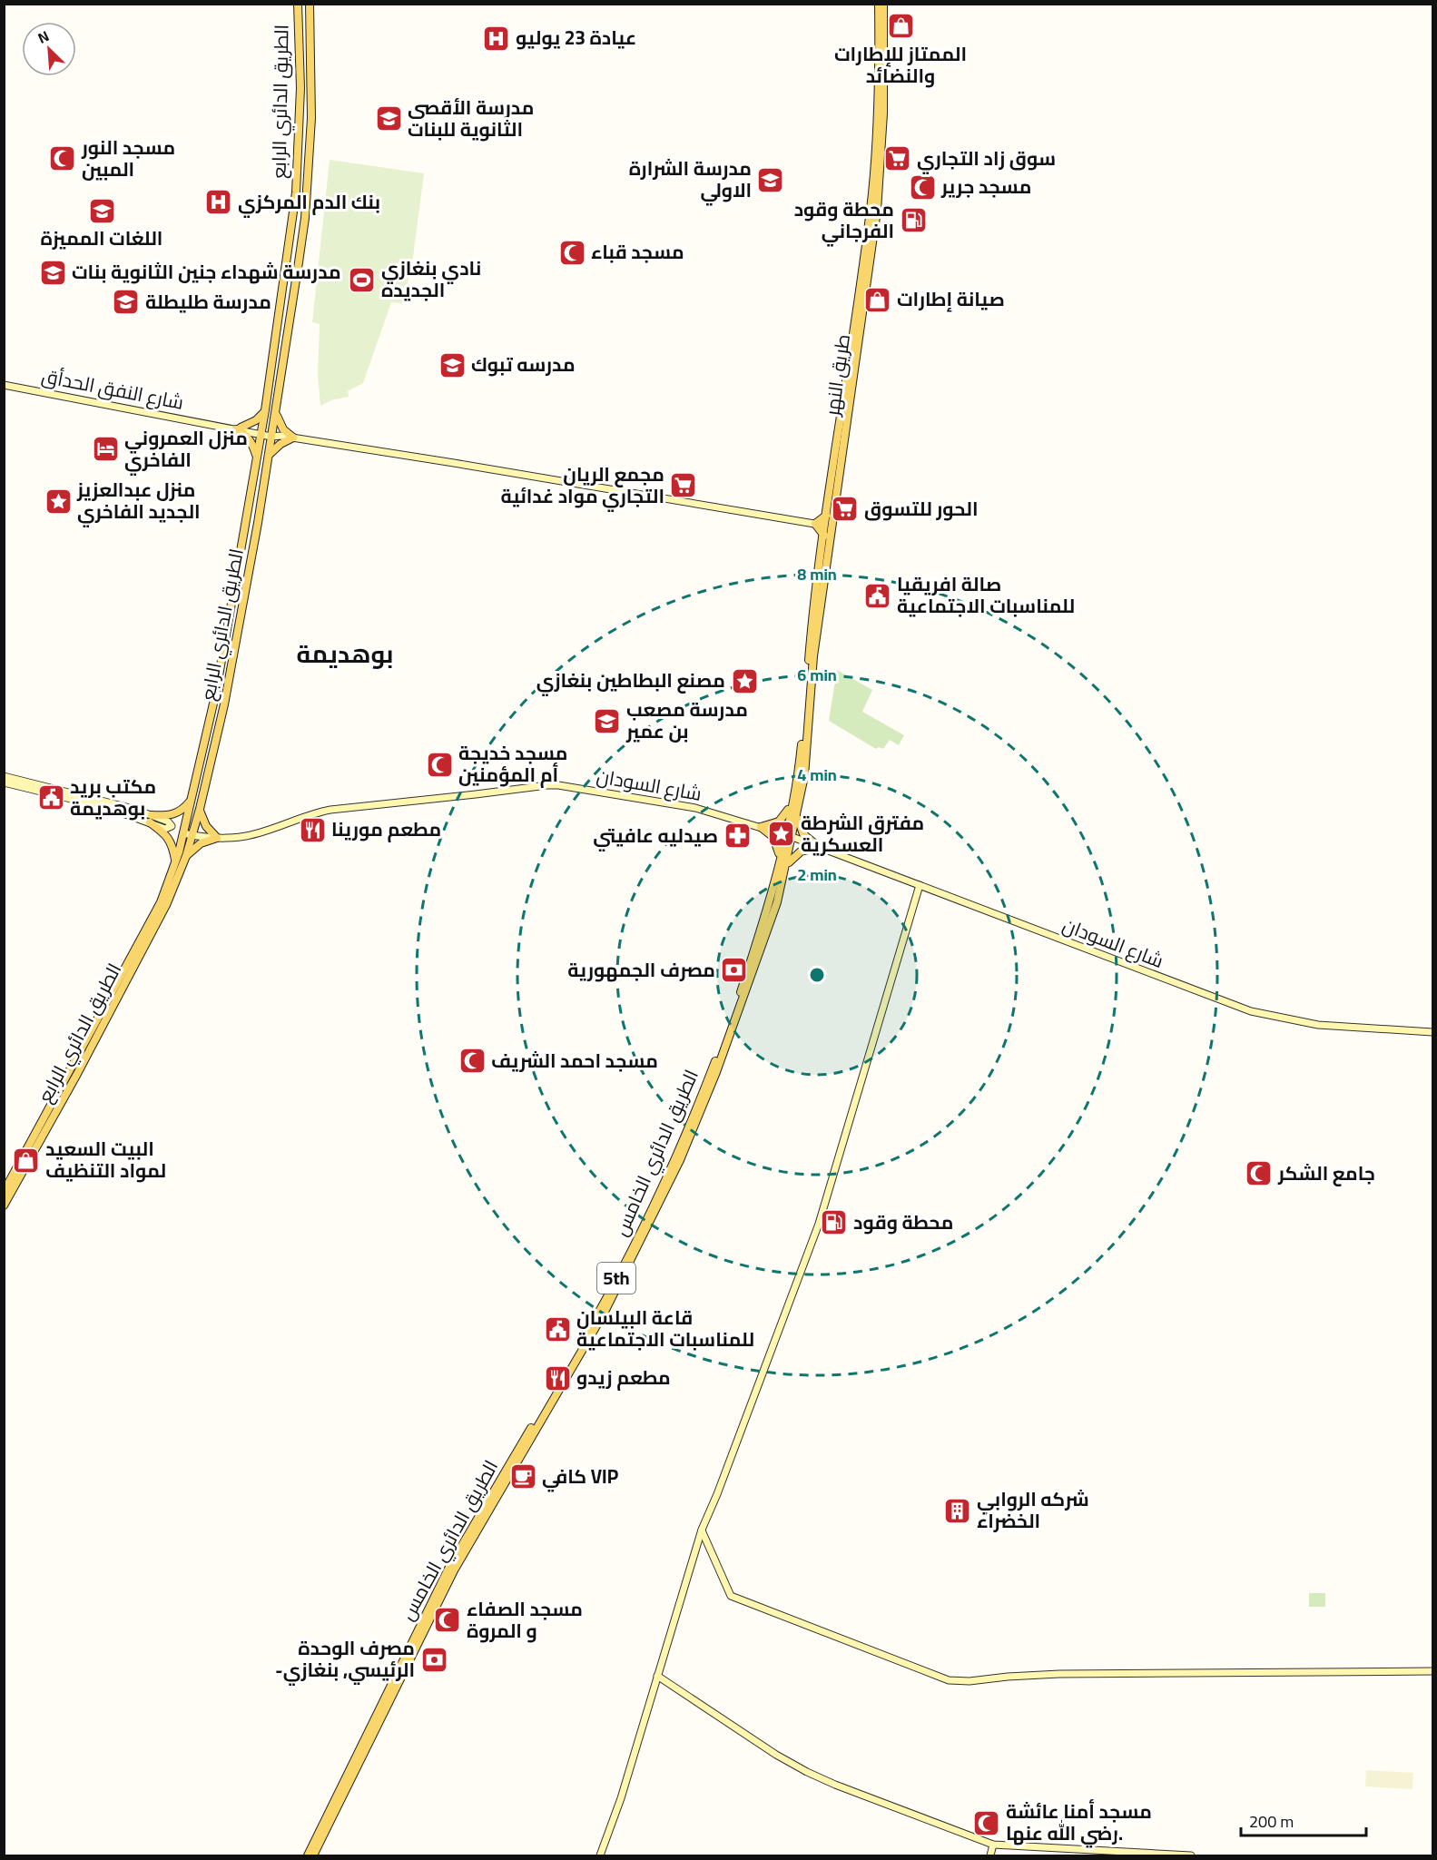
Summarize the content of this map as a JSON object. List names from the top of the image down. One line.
{"streets":{"main road":["الطريق الدائري الرابع","طريق النهر","شارع النفق الحدأق","شارع السودان","الطريق الدائري الخامس","5th"]},"crossings":[["الطريق الدائري الرابع","شارع النفق الحدأق"],["الطريق الدائري الرابع","شارع السودان"],["طريق النهر","شارع النفق الحدأق"],["طريق النهر","الطريق الدائري الخامس"],["شارع السودان","الطريق الدائري الخامس"]],"districts":["بوهديمة"],"places":{"shop":["الممتاز للإطارات والنضائد","صيانة إطارات","البيت السعيد لمواد التنظيف"],"hospital":["عيادة 23 يوليو","بنك الدم المركزي"],"school or university":["مدرسة الأقصى الثانوية للبنات","مدرسة الشرارة الاولي","اللغات المميزة","مدرسة شهداء جنين الثانوية بنات","مدرسة طليطلة","مدرسه تبوك","مدرسة مصعب بن عمير"],"mosque":["مسجد النور المبين","مسجد جرير","مسجد قباء","مسجد خديجة أم المؤمنين","مسجد احمد الشريف","جامع الشكر","مسجد الصفاء و المروة","مسجد أمنا عائشة رضي الله عنها."],"supermarket":["سوق زاد التجاري","مجمع الريان التجاري مواد غدائية","الحور للتسوق"],"fuel station":["محطة وقود الفرجاني","محطة وقود"],"sports":["نادي بنغازي الجديده"],"hotel":["منزل العمروني الفاخري"],"place":["منزل عبدالعزيز الجديد الفاخري","مصنع البطاطين بنغازي","مفترق الشرطة العسكرية"],"public building":["صالة افريقيا للمناسبات الاجتماعية","مكتب بريد بوهديمة","قاعة البيلسان للمناسبات الاجتماعية"],"restaurant":["مطعم مورينا","مطعم زيدو"],"pharmacy":["صيدليه عافيتي"],"bank":["مصرف الجمهورية","مصرف الوحدة -الرئيسي, بنغازي"],"cafe":["كافي VIP"],"building":["شركه الروابي الخضراء"]},"scale_bar":"200 m","north":"top left","rings":["8 min","6 min","4 min","2 min"]}
